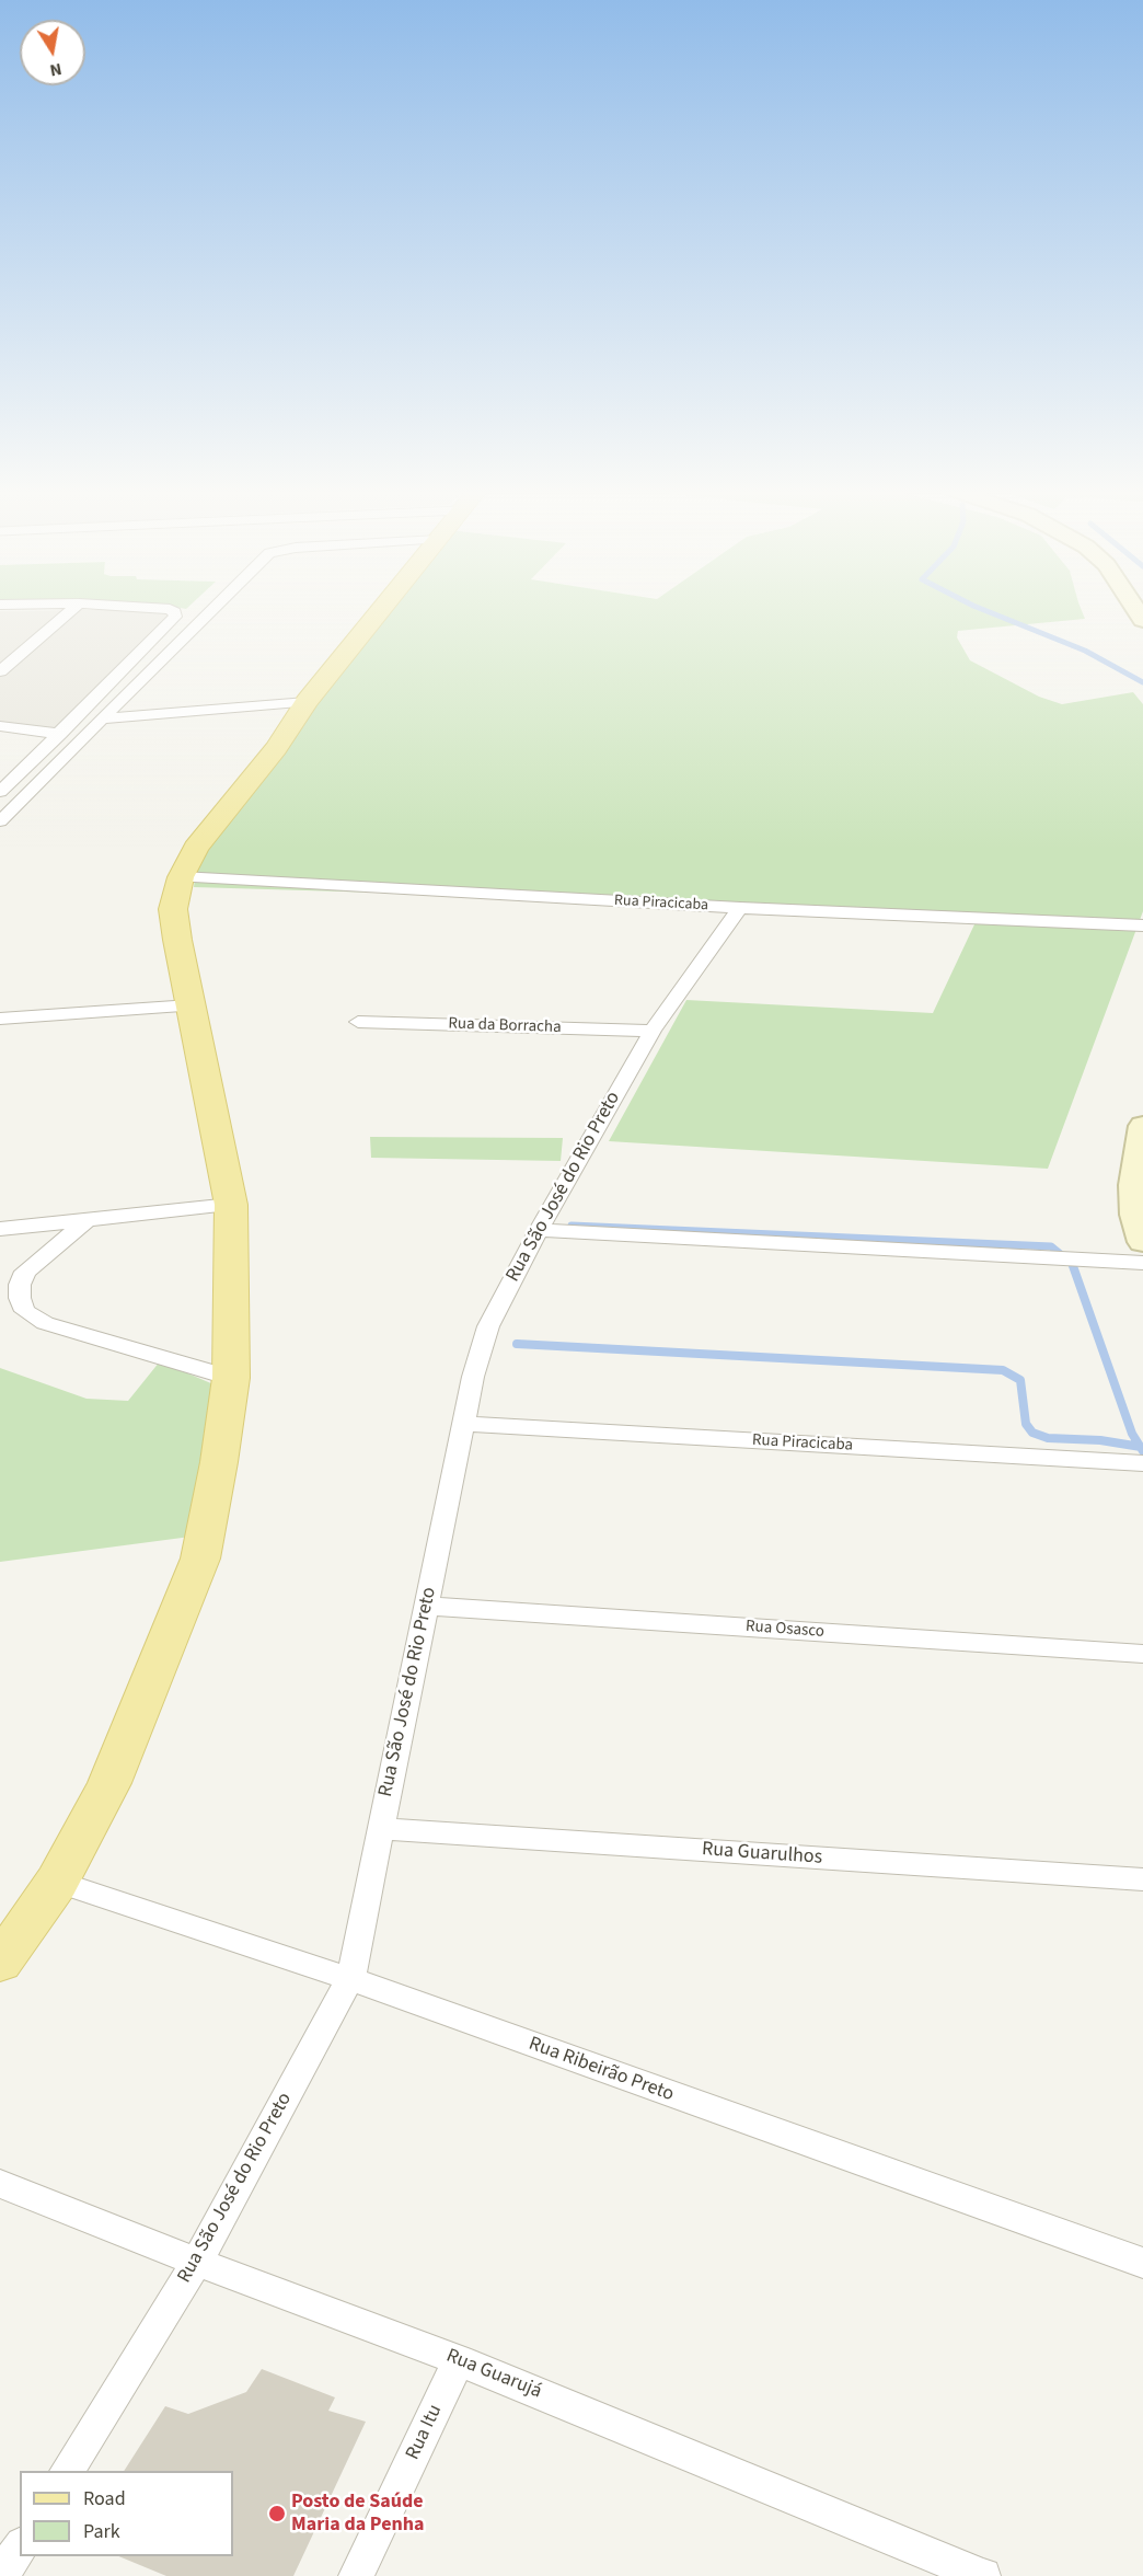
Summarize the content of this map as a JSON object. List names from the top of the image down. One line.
{"streets":{"street":["Rua Piracicaba","Rua da Borracha","Rua São José do Rio Preto","Rua Osasco","Rua Guarulhos","Rua Ribeirão Preto","Rua Guarujá","Rua Itu"]},"crossings":[["Rua Piracicaba","Rua São José do Rio Preto"],["Rua da Borracha","Rua São José do Rio Preto"],["Rua São José do Rio Preto","Rua Osasco"],["Rua São José do Rio Preto","Rua Guarulhos"],["Rua São José do Rio Preto","Rua Ribeirão Preto"],["Rua São José do Rio Preto","Rua Guarujá"],["Rua Guarujá","Rua Itu"]],"places":["Posto de Saúde Maria da Penha"],"legend":["Road","Park"],"north":"bottom"}
